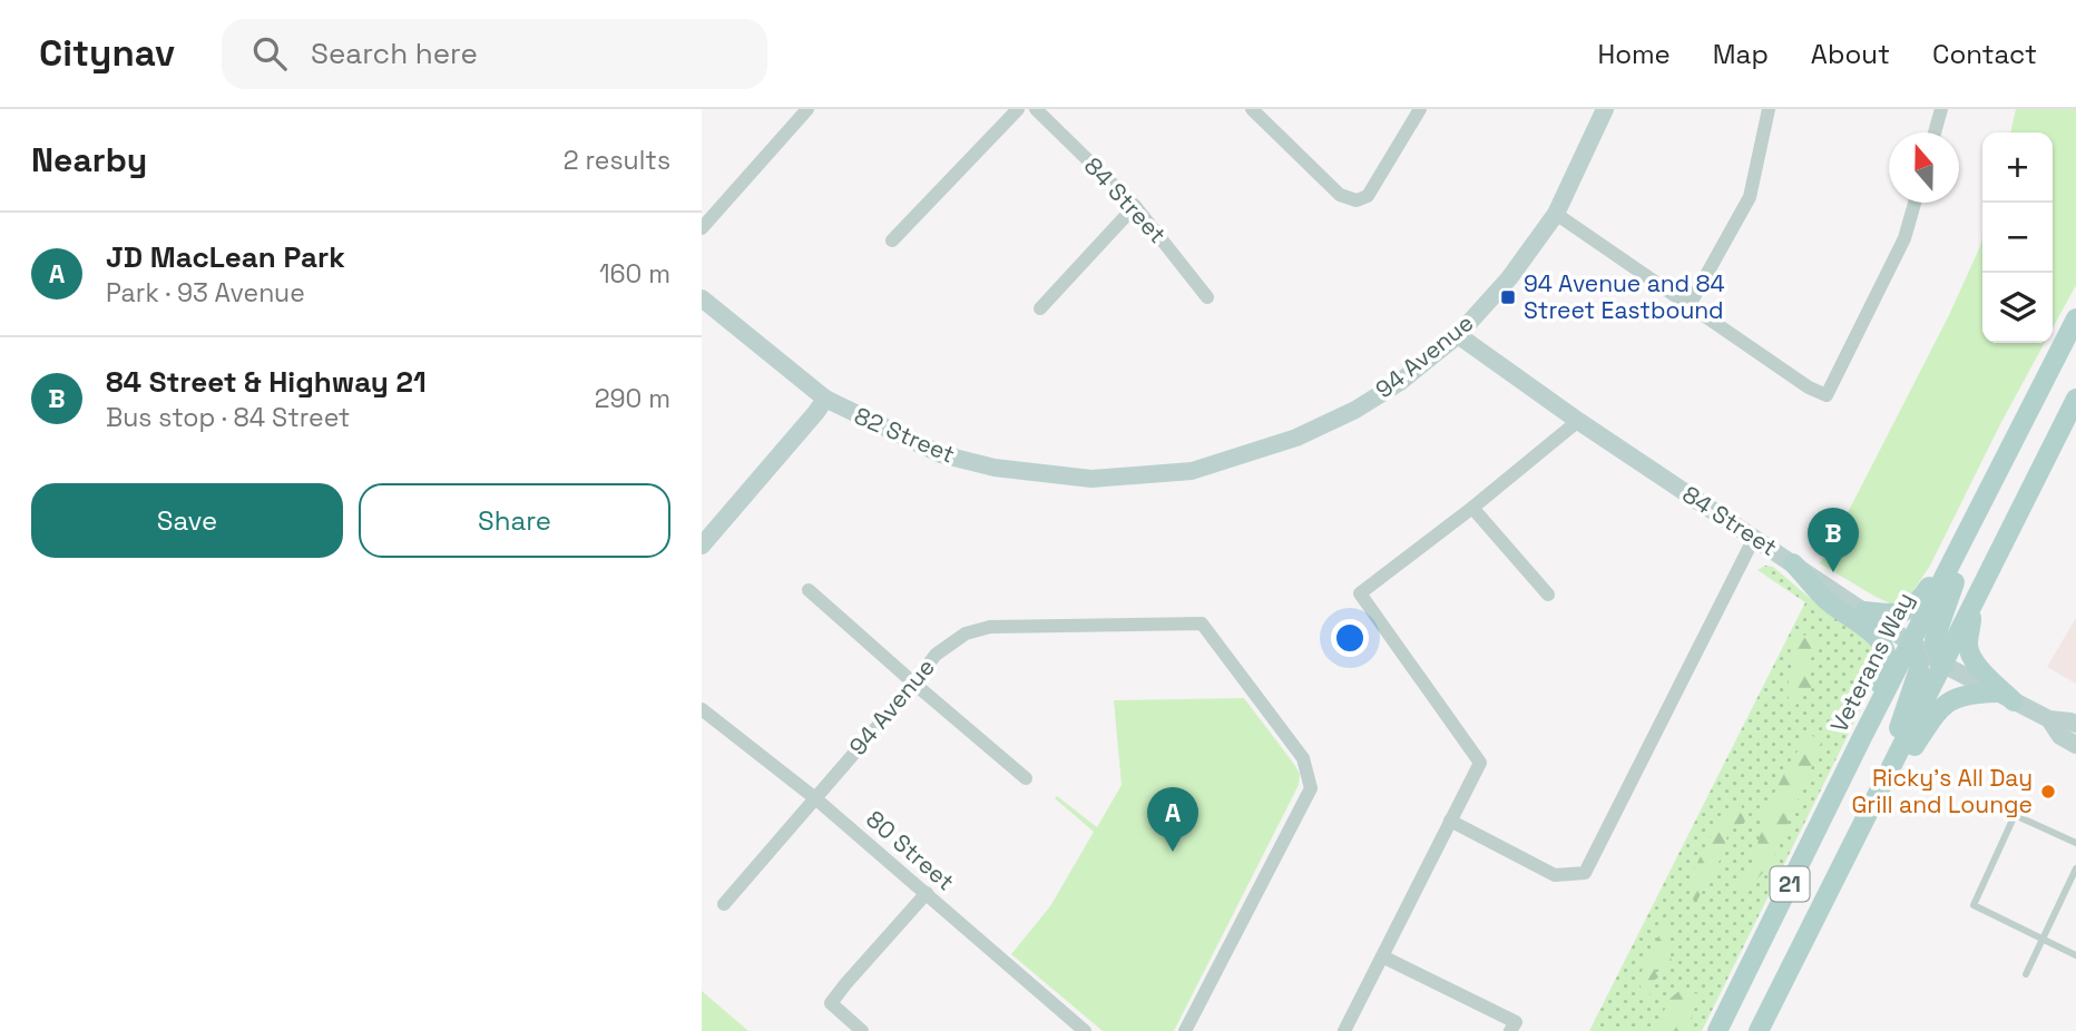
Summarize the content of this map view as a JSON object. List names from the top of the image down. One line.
{"streets":{"main road":["Veterans Way","21"],"street":["84 Street","94 Avenue","82 Street","80 Street"]},"crossings":[["84 Street","94 Avenue"],["84 Street","Veterans Way"],["84 Street","21"],["94 Avenue","82 Street"],["94 Avenue","80 Street"]],"places":{"transit":["94 Avenue and 84 Street Eastbound"],"other":["Ricky's All Day Grill and Lounge"]},"north":"top","page":{"header":"Citynav","search":"Search here","nav":["Home","Map","About","Contact"],"heading":["Nearby","2 results"],"map_buttons":["+","−"],"list":[{"mark":"A","name":"JD MacLean Park","note":"Park · 93 Avenue","value":"160 m"},{"mark":"B","name":"84 Street & Highway 21","note":"Bus stop · 84 Street","value":"290 m"}],"buttons":["Save","Share"],"pins":["B","A"]}}
